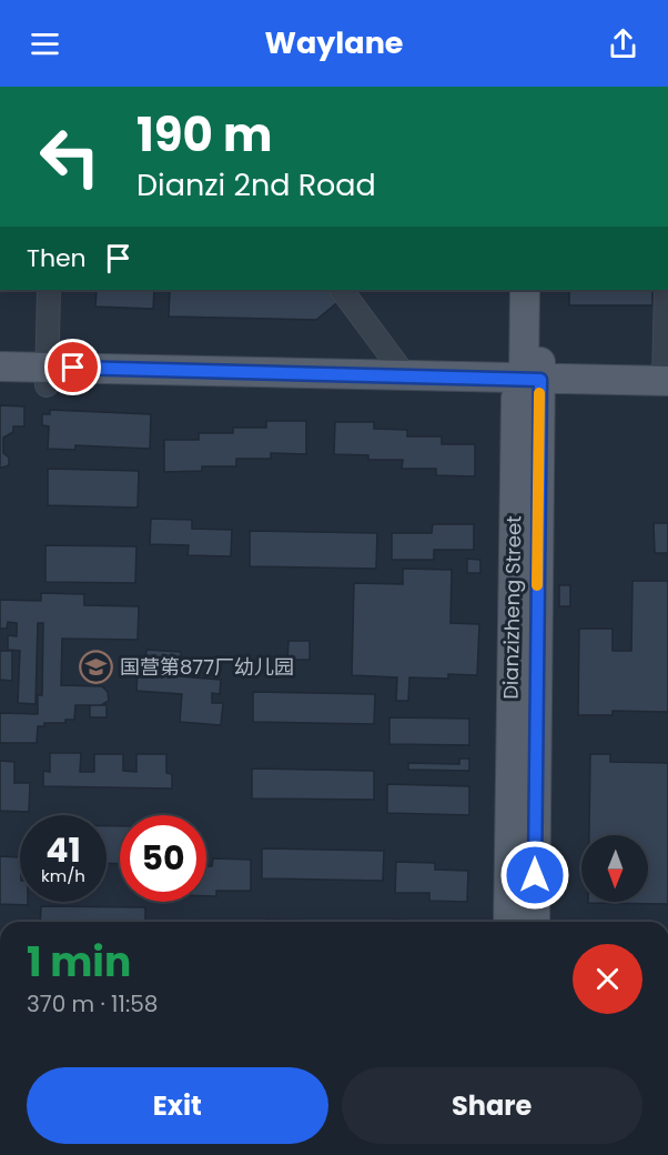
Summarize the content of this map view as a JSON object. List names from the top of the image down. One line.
{"streets":{"main road":["Dianzizheng Street"]},"places":{"school or university":["国营第877厂幼儿园"]},"north":"bottom","page":{"header":"Waylane","turn":["190 m","Dianzi 2nd Road"],"then":"Then","speed":"41 km/h","limit":"50","heading":["1 min","370 m · 11:58"],"buttons":["Exit","Share"]}}
